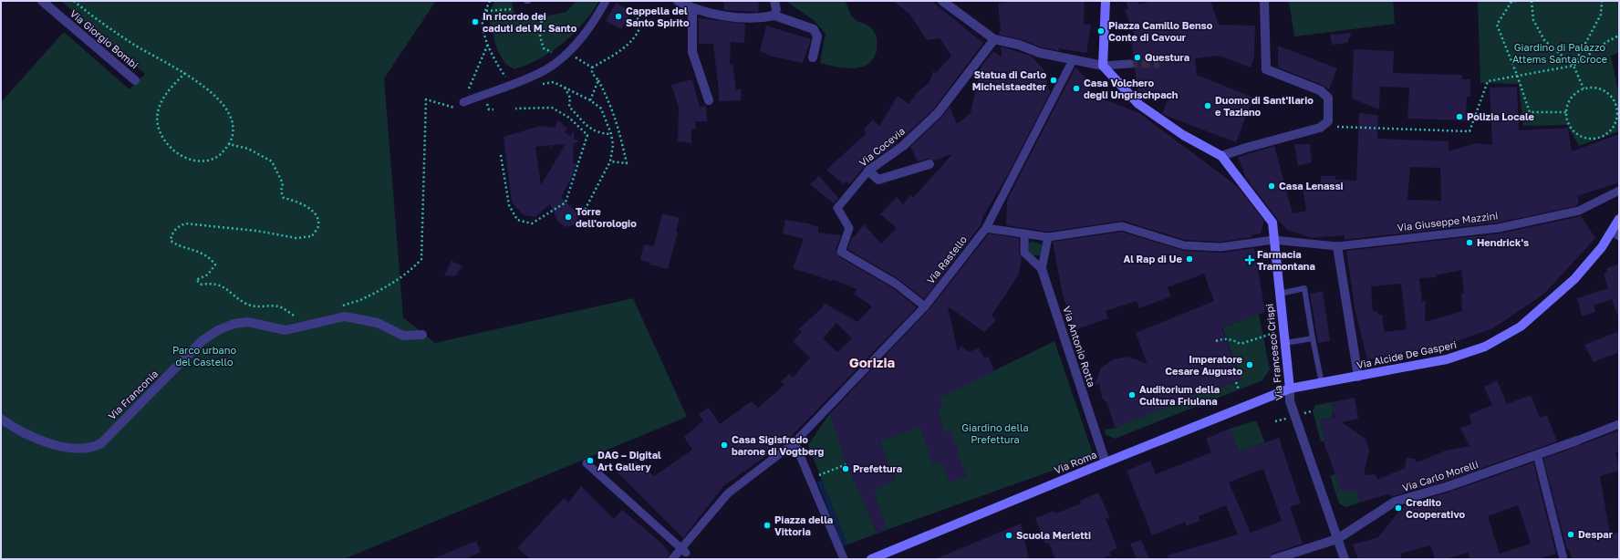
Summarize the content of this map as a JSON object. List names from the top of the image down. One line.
{"streets":{"main road":["Via Francesco Crispi","Via Alcide De Gasperi","Via Roma"],"street":["Via Giorgio Bombi","Via Cocevia","Via Giuseppe Mazzini","Via Rastello","Via Antonio Rotta","Via Franconia","Via Carlo Morelli"]},"crossings":[["Via Cocevia","Via Rastello"],["Via Giuseppe Mazzini","Via Rastello"],["Via Giuseppe Mazzini","Via Antonio Rotta"],["Via Giuseppe Mazzini","Via Francesco Crispi"],["Via Antonio Rotta","Via Roma"],["Via Francesco Crispi","Via Alcide De Gasperi"],["Via Francesco Crispi","Via Roma"],["Via Francesco Crispi","Via Carlo Morelli"],["Via Alcide De Gasperi","Via Roma"]],"districts":["Gorizia"],"parks":["Giardino di Palazzo Attems Santa Croce","Parco urbano del Castello","Giardino della Prefettura"],"places":{"other":["Cappella del Santo Spirito","In ricordo dei caduti del M. Santo","Piazza Camillo Benso Conte di Cavour","Questura","Statua di Carlo Michelstaedter","Casa Volchero degli Ungrischpach","Duomo di Sant'Ilario e Taziano","Polizia Locale","Casa Lenassi","Torre dell'orologio","Hendrick's","Al Rap di Ue","Imperatore Cesare Augusto","Auditorium della Cultura Friulana","Casa Sigisfredo barone di Vogtberg","DAG – Digital Art Gallery","Prefettura","Credito Cooperativo","Piazza della Vittoria","Despar","Scuola Merletti"],"health":["Farmacia Tramontana"]}}
